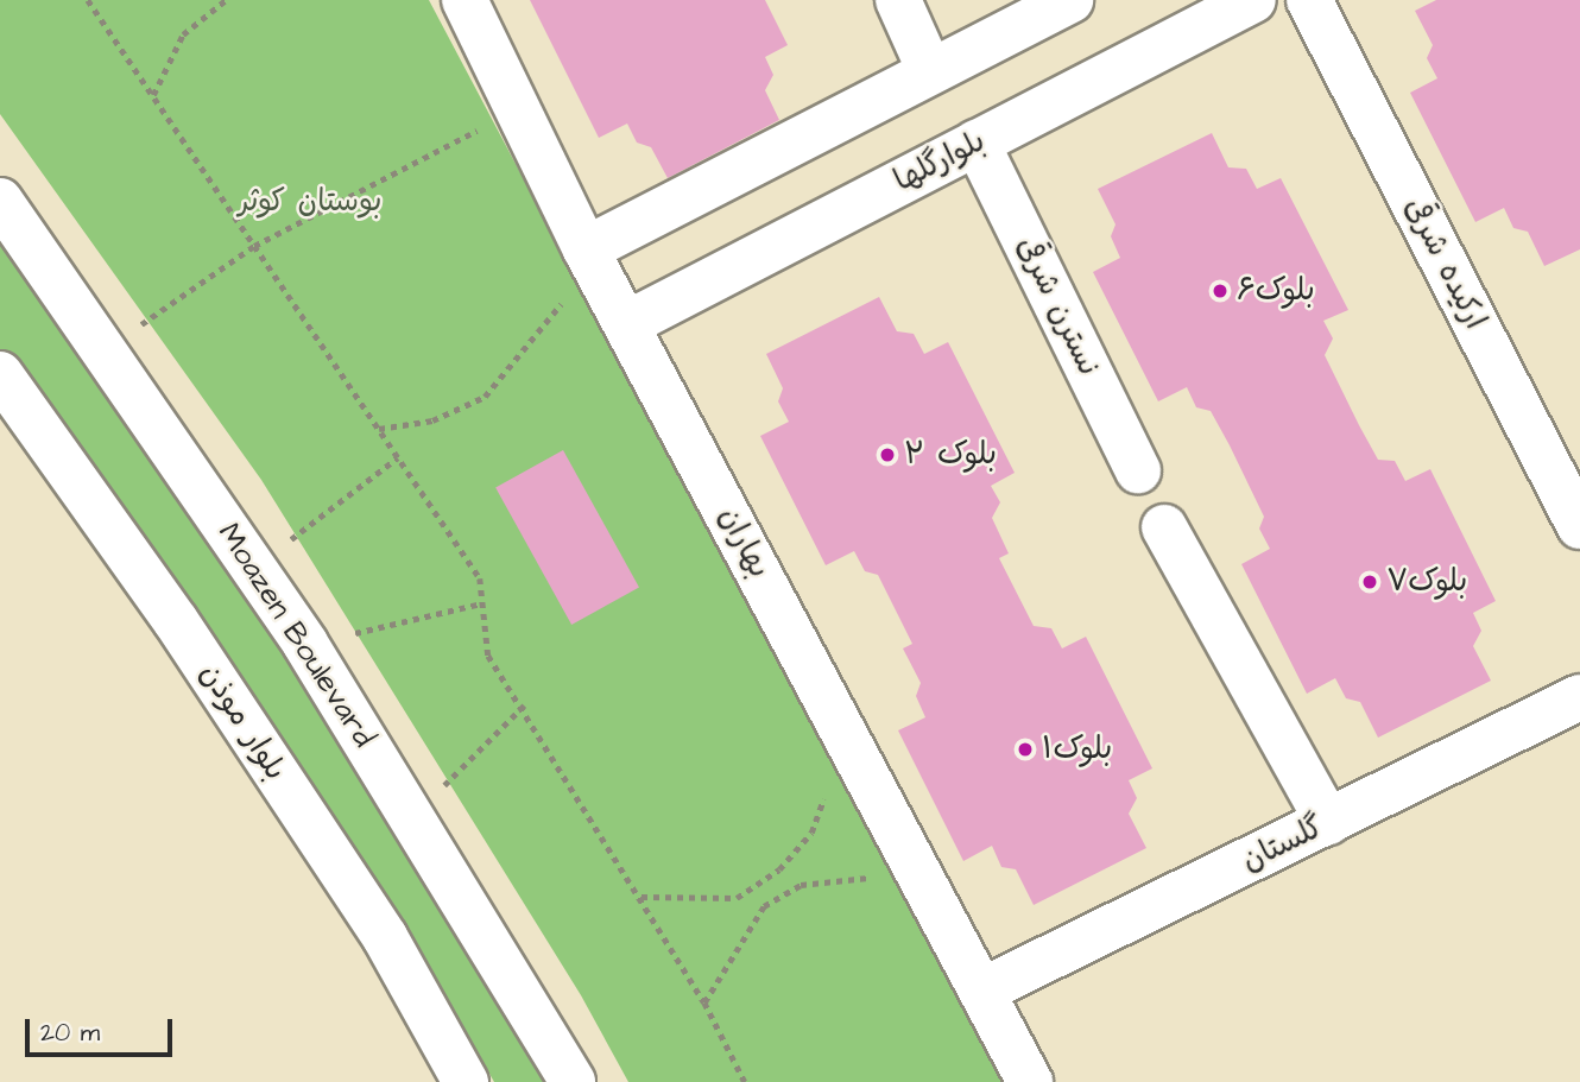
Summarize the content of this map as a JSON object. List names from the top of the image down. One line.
{"streets":{"street":["بلوارگلها","ارکیده شرقی","نسترن شرقی","بهاران","Moazen Boulevard","بلوار موذن","گلستان"]},"crossings":[["بلوارگلها","نسترن شرقی"],["بلوارگلها","بهاران"],["بهاران","گلستان"]],"parks":["بوستان کوثر"],"places":["بلوک۶","بلوک ۲","بلوک۷","بلوک۱"],"scale_bar":"20 m"}
